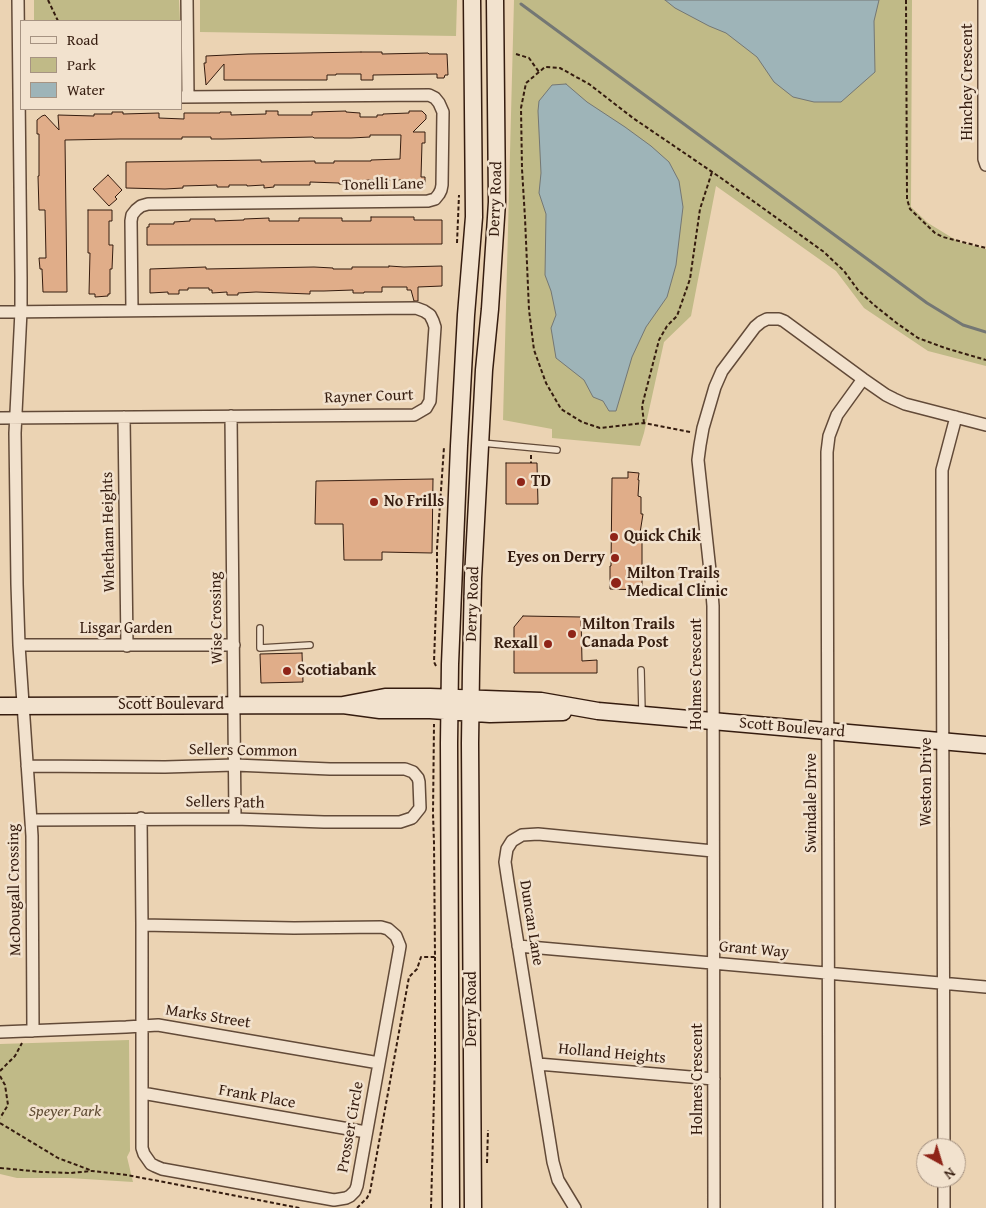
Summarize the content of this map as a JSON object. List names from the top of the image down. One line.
{"streets":{"main road":["Derry Road","Scott Boulevard"],"street":["Hinchey Crescent","Tonelli Lane","Rayner Court","Whetham Heights","Wise Crossing","Lisgar Garden","Holmes Crescent","Sellers Common","Weston Drive","Sellers Path","Swindale Drive","McDougall Crossing","Duncan Lane","Grant Way","Marks Street","Holland Heights","Frank Place","Prosser Circle"]},"crossings":[["Tonelli Lane","Rayner Court"],["Derry Road","Scott Boulevard"],["Rayner Court","Whetham Heights"],["Rayner Court","Wise Crossing"],["Rayner Court","McDougall Crossing"],["Whetham Heights","Lisgar Garden"],["Wise Crossing","Lisgar Garden"],["Wise Crossing","Scott Boulevard"],["Wise Crossing","Sellers Common"],["Wise Crossing","Sellers Path"],["Lisgar Garden","McDougall Crossing"],["Holmes Crescent","Scott Boulevard"],["Holmes Crescent","Weston Drive"],["Holmes Crescent","Swindale Drive"],["Holmes Crescent","Duncan Lane"],["Holmes Crescent","Grant Way"],["Holmes Crescent","Holland Heights"],["Scott Boulevard","Weston Drive"],["Scott Boulevard","Swindale Drive"],["Scott Boulevard","McDougall Crossing"],["Sellers Common","Sellers Path"],["Sellers Common","McDougall Crossing"],["Weston Drive","Grant Way"],["Sellers Path","McDougall Crossing"],["Sellers Path","Prosser Circle"],["Swindale Drive","Grant Way"],["McDougall Crossing","Marks Street"],["Duncan Lane","Grant Way"],["Duncan Lane","Holland Heights"],["Marks Street","Prosser Circle"],["Frank Place","Prosser Circle"]],"parks":["Speyer Park"],"places":["TD","No Frills","Quick Chik","Eyes on Derry","Milton Trails Medical Clinic","Milton Trails Canada Post","Rexall","Scotiabank"],"legend":["Road","Park","Water"],"north":"bottom right"}
